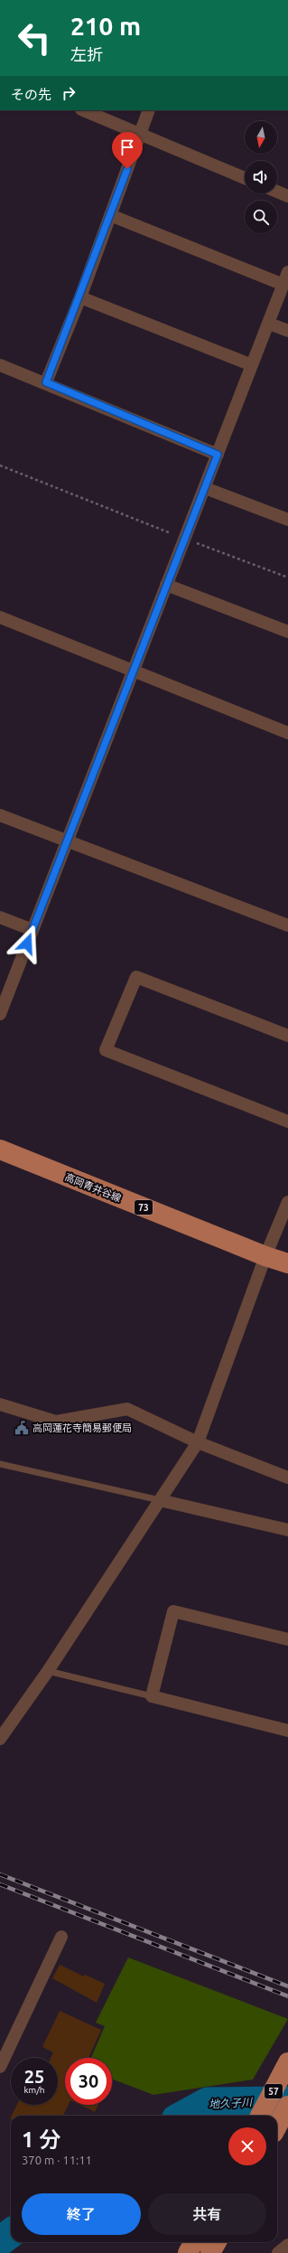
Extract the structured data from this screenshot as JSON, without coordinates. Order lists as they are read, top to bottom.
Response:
{
  "streets": {
    "main road": ["高岡青井谷線", "73", "57"]
  },
  "water": ["地久子川"],
  "places": {
    "public building": ["高岡蓮花寺簡易郵便局"]
  },
  "north": "bottom",
  "page": {
    "turn": ["210 m", "左折"],
    "then": "その先",
    "speed": "25 km/h",
    "limit": "30",
    "heading": ["1 分", "370 m · 11:11"],
    "buttons": ["終了", "共有"]
  }
}
